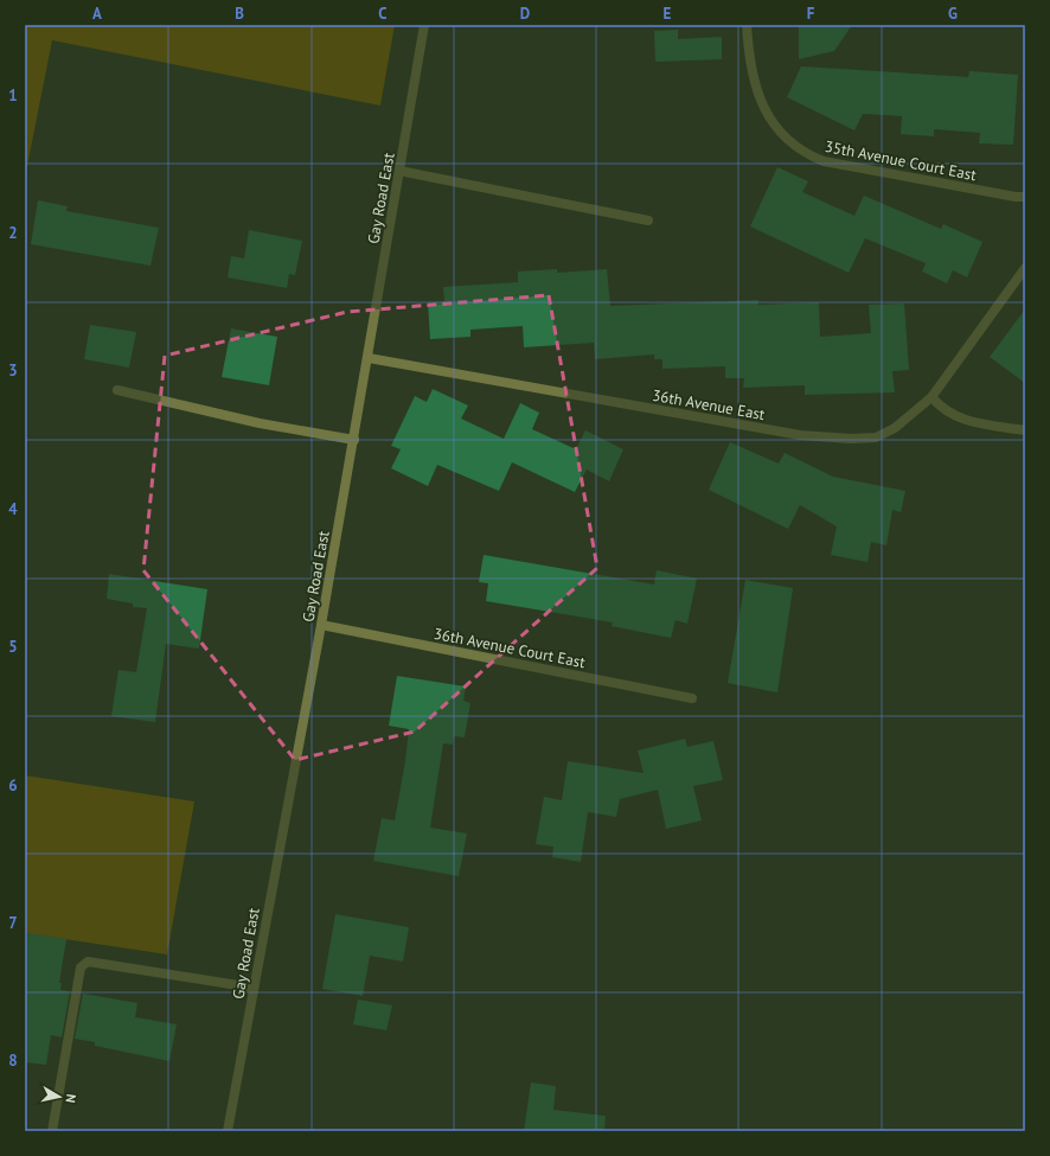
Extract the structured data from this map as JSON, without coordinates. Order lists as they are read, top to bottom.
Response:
{
  "streets": {
    "street": [
      "35th Avenue Court East",
      "Gay Road East",
      "36th Avenue East",
      "36th Avenue Court East"
    ]
  },
  "crossings": [
    ["Gay Road East", "36th Avenue East"],
    ["Gay Road East", "36th Avenue Court East"]
  ],
  "north": "right",
  "grid": {
    "columns": [
      "A",
      "B",
      "C",
      "D",
      "E",
      "F",
      "G"
    ],
    "rows": [
      "1",
      "2",
      "3",
      "4",
      "5",
      "6",
      "7",
      "8"
    ]
  }
}
